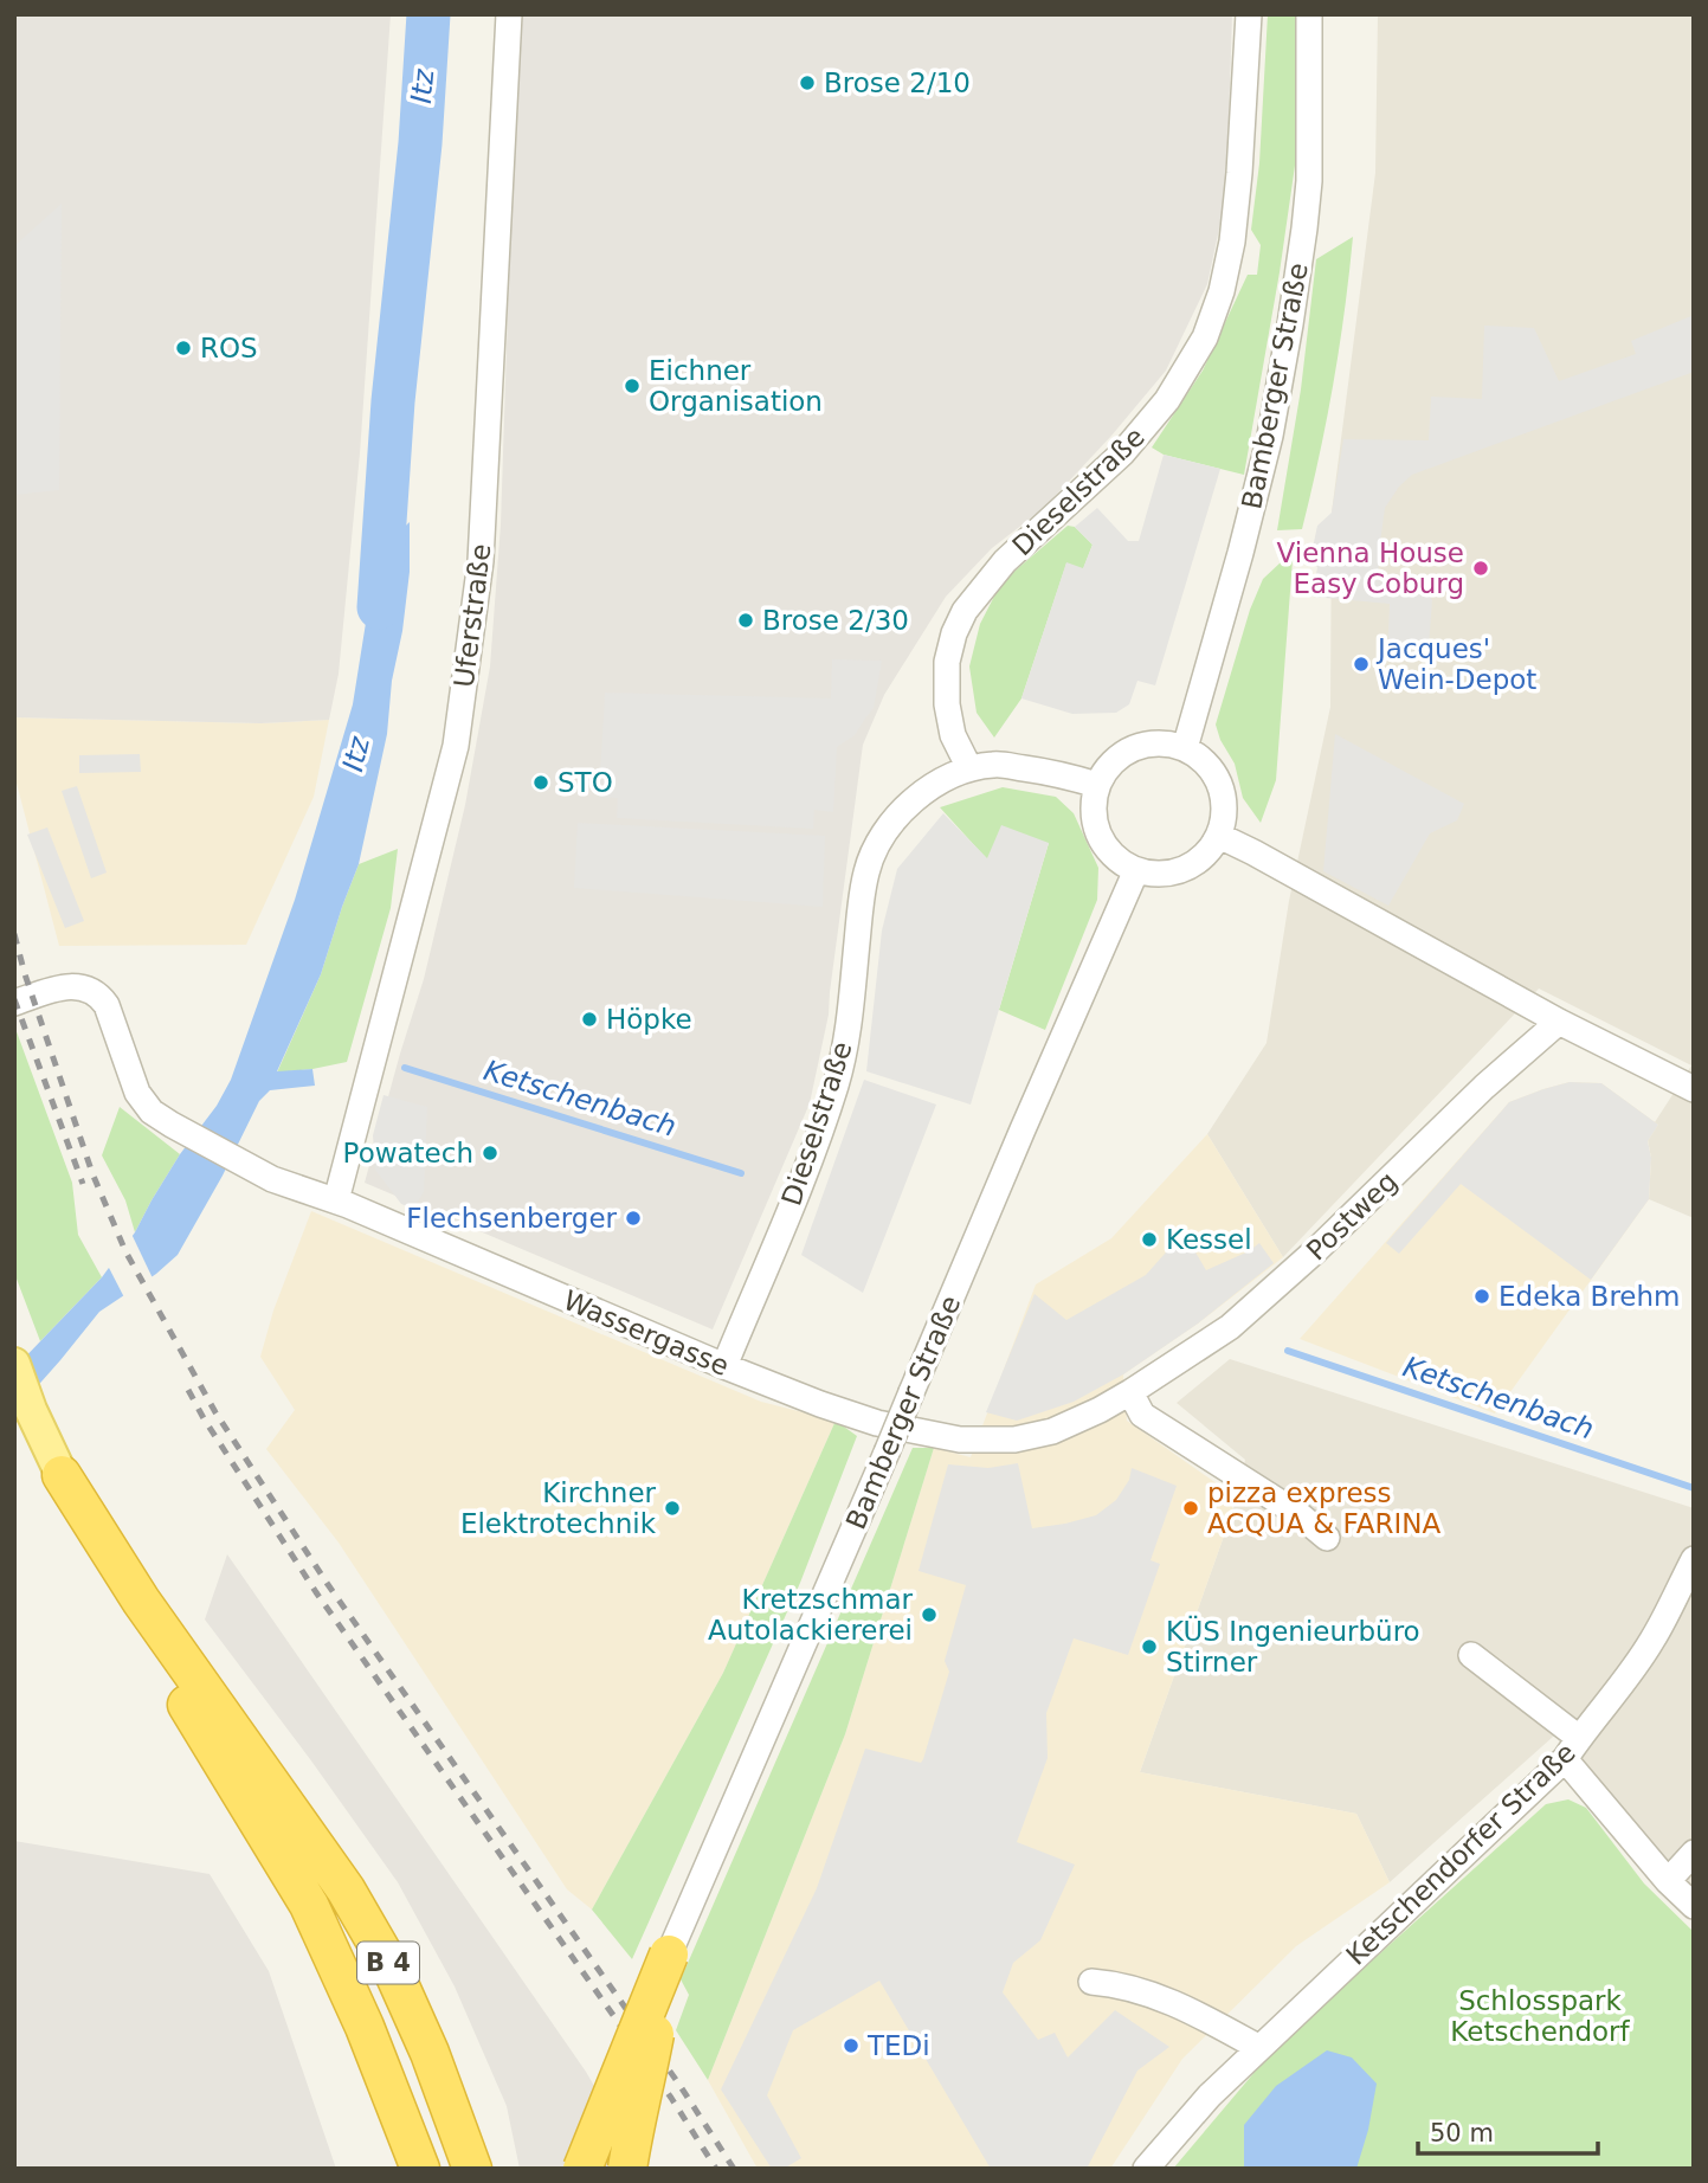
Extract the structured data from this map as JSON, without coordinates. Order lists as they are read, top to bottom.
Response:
{
  "streets": {
    "highway": ["B 4"],
    "street": [
      "Bamberger Straße",
      "Dieselstraße",
      "Uferstraße",
      "Postweg",
      "Wassergasse",
      "Ketschendorfer Straße"
    ]
  },
  "crossings": [
    ["Bamberger Straße", "Dieselstraße"],
    ["Dieselstraße", "Wassergasse"],
    ["Uferstraße", "Wassergasse"],
    ["Postweg", "Wassergasse"]
  ],
  "water": ["Itz", "Ketschenbach"],
  "parks": ["Schlosspark Ketschendorf"],
  "places": [
    "Brose 2/10",
    "ROS",
    "Eichner Organisation",
    "Vienna House Easy Coburg",
    "Brose 2/30",
    "Jacques' Wein-Depot",
    "STO",
    "Höpke",
    "Powatech",
    "Flechsenberger",
    "Kessel",
    "Edeka Brehm",
    "Kirchner Elektrotechnik",
    "pizza express ACQUA & FARINA",
    "Kretzschmar Autolackiererei",
    "KÜS Ingenieurbüro Stirner",
    "TEDi"
  ],
  "scale_bar": "50 m"
}
